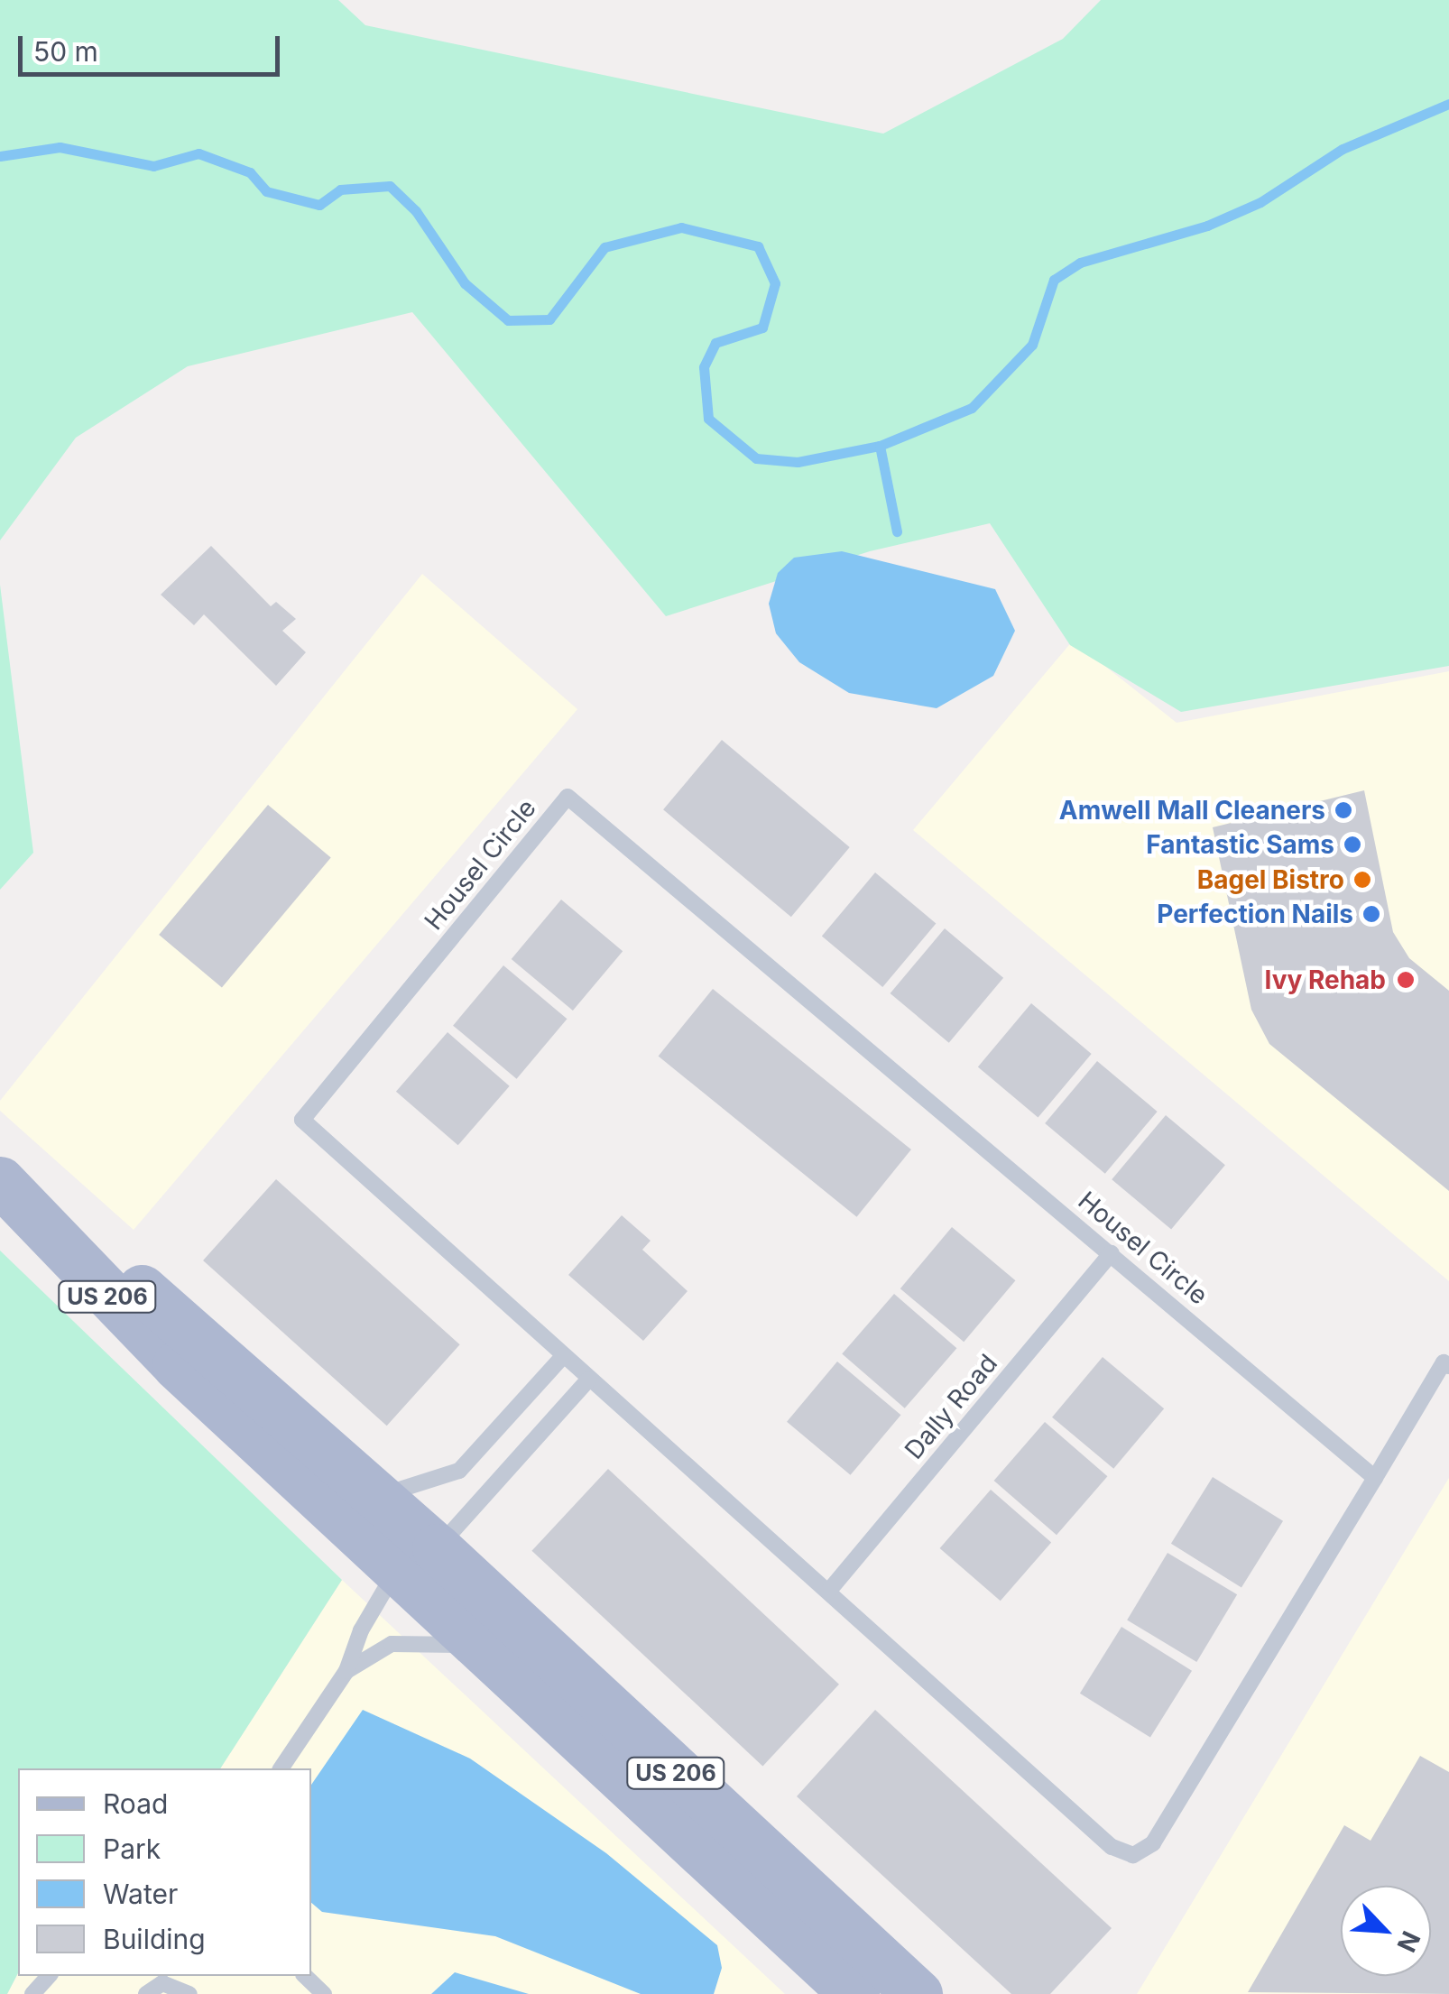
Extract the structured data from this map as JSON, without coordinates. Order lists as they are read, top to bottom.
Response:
{
  "streets": {
    "main road": ["US 206"],
    "lane": ["Housel Circle", "Dally Road"]
  },
  "crossings": [
    ["Housel Circle", "Dally Road"]
  ],
  "places": [
    "Amwell Mall Cleaners",
    "Fantastic Sams",
    "Bagel Bistro",
    "Perfection Nails",
    "Ivy Rehab"
  ],
  "legend": [
    "Road",
    "Park",
    "Water",
    "Building"
  ],
  "scale_bar": "50 m",
  "north": "bottom right"
}
